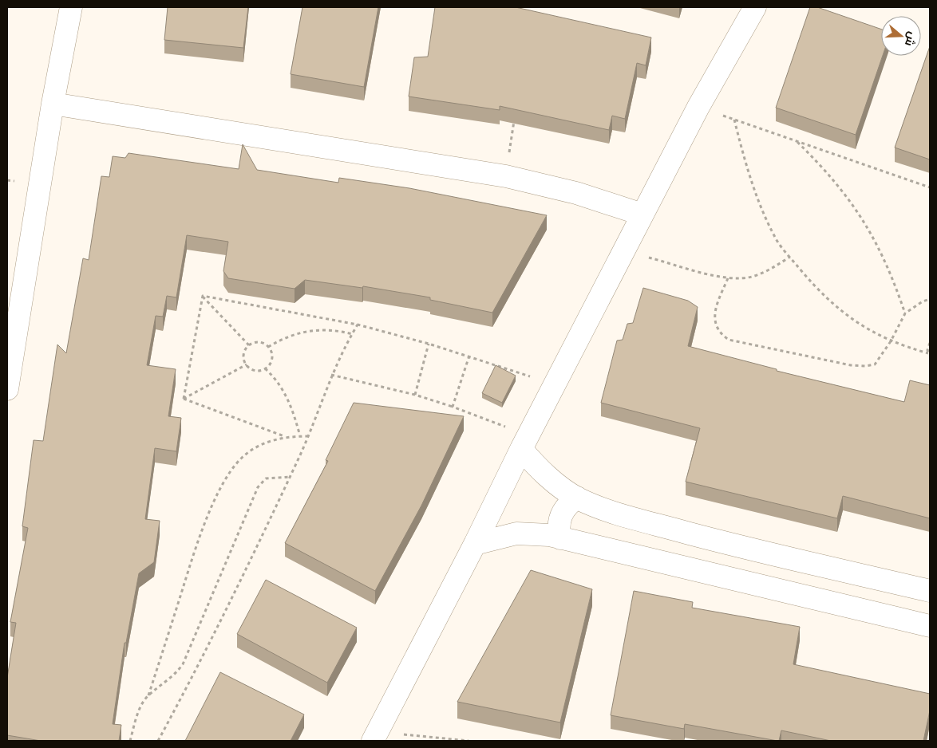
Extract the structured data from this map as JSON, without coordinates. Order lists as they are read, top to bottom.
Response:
{
  "north": "right"
}
